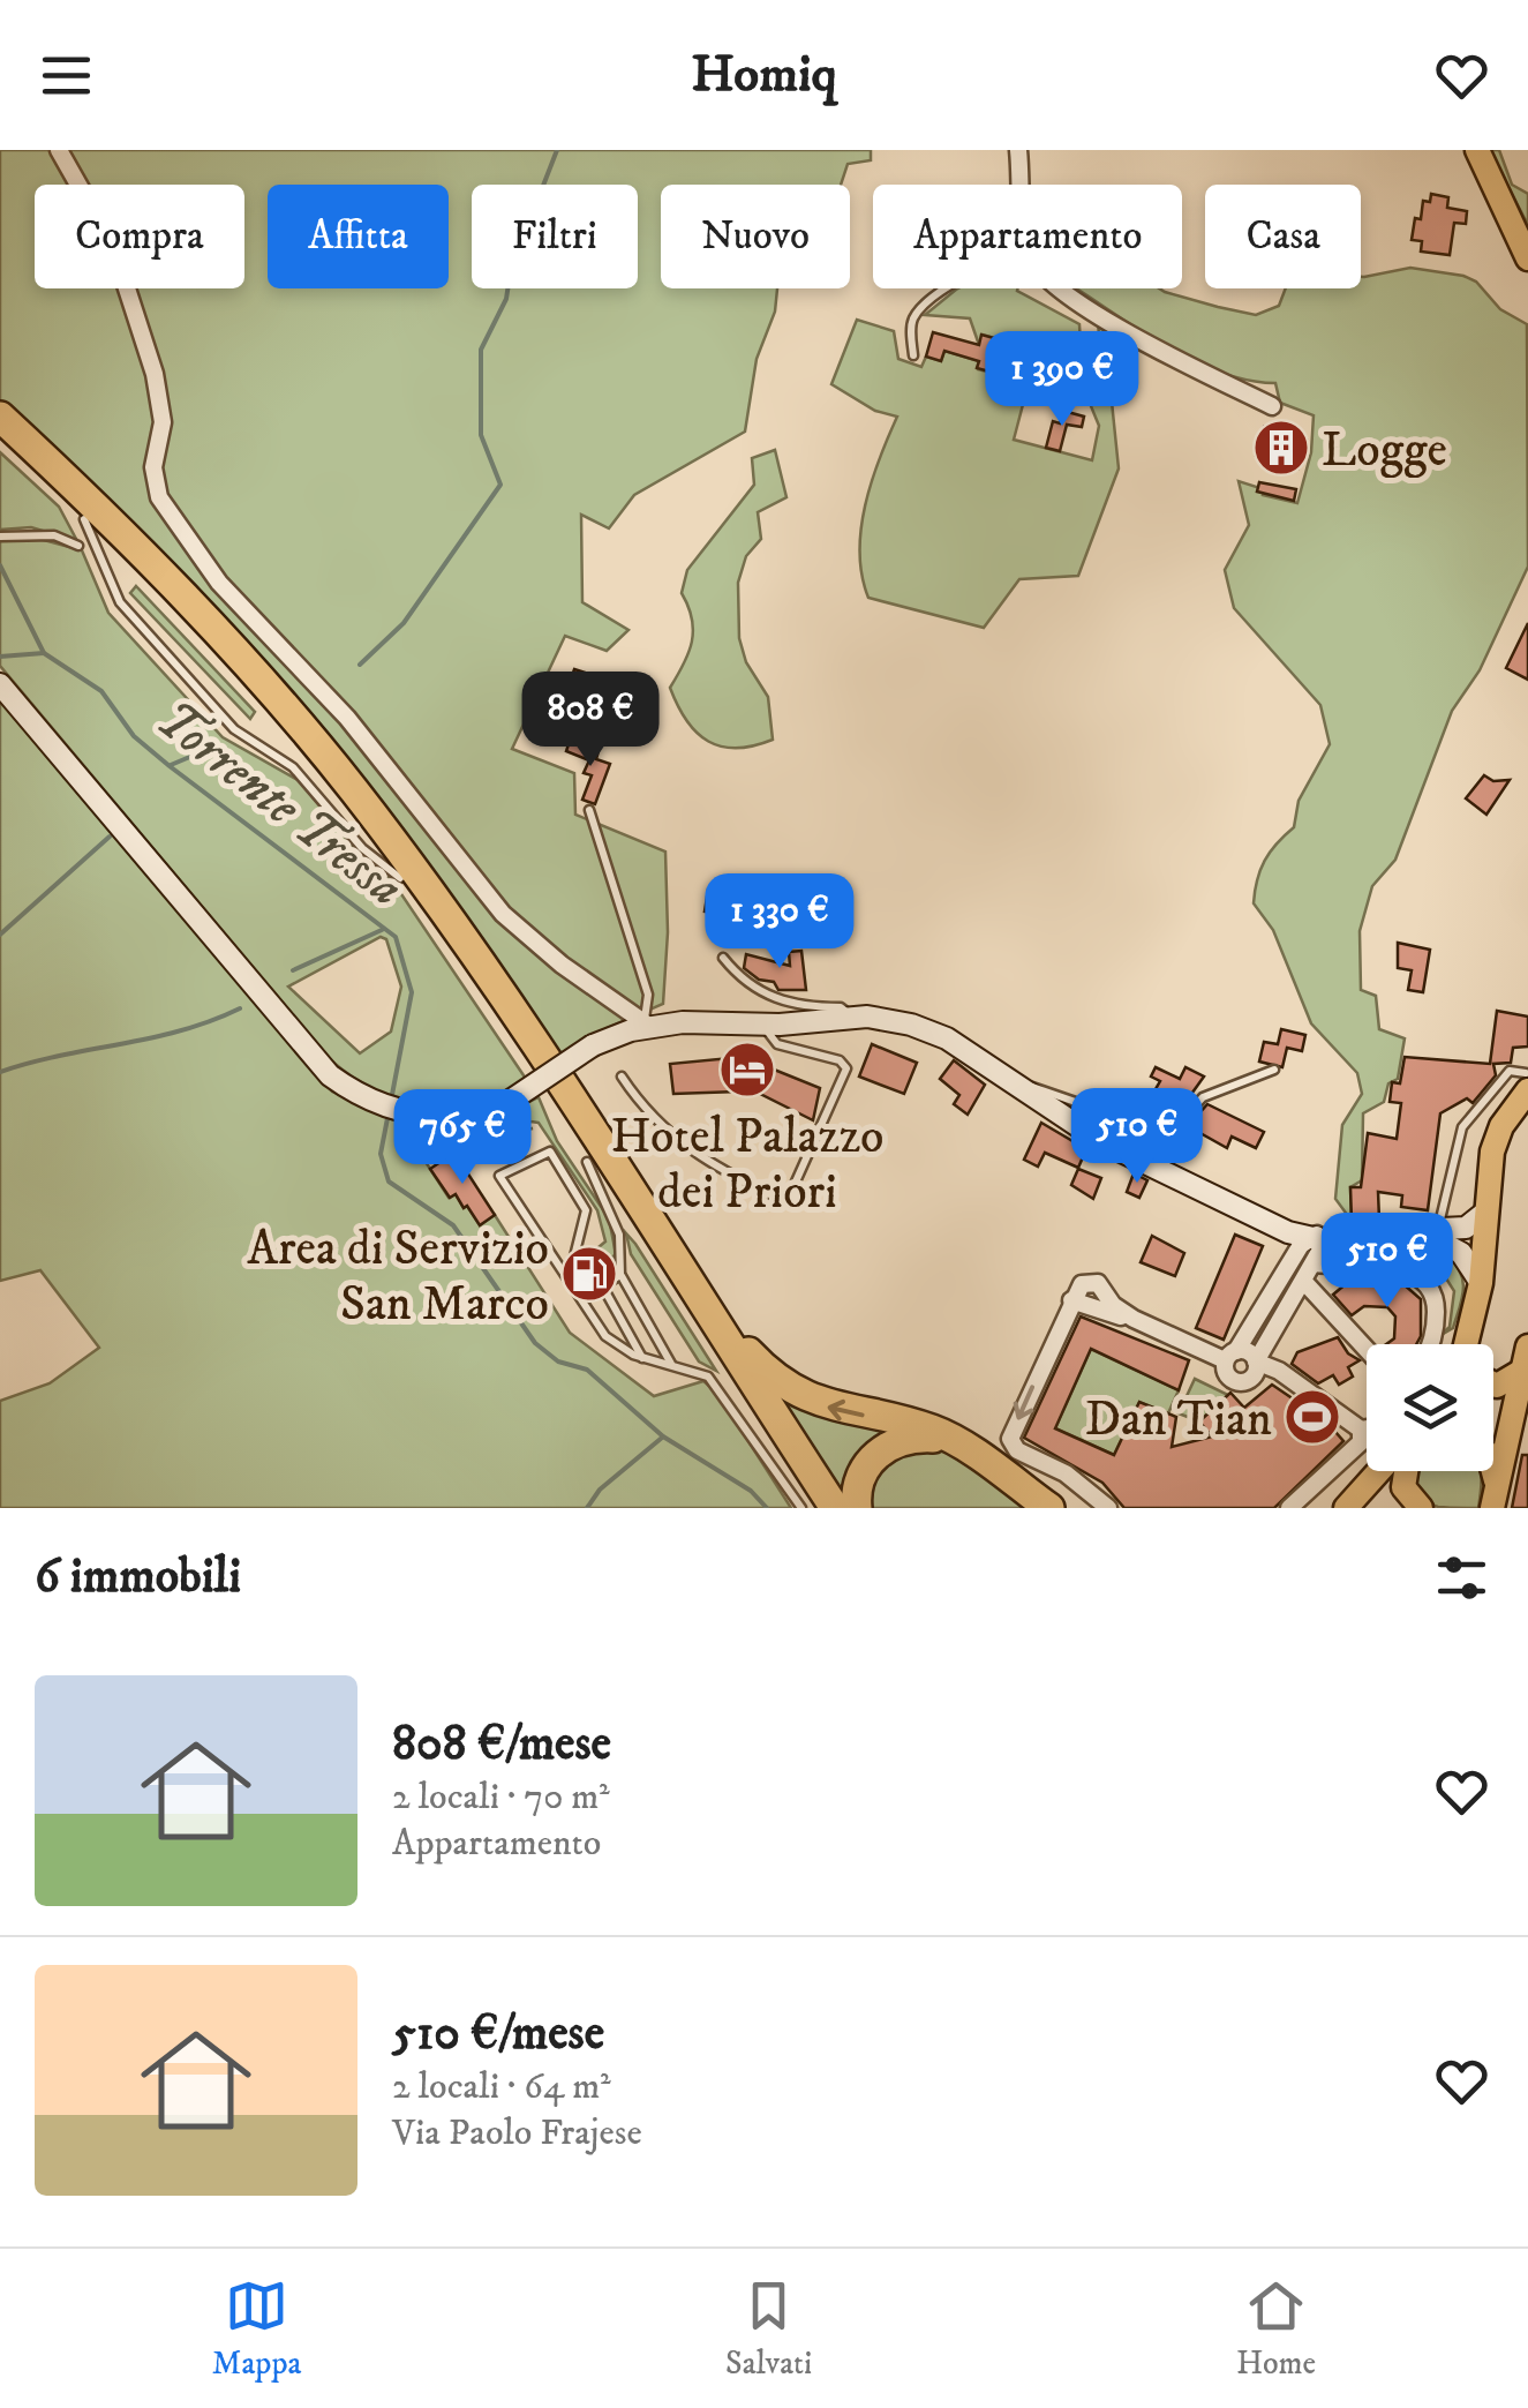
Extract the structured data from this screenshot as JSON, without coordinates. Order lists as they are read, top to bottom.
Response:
{
  "water": ["Torrente Tressa"],
  "places": {
    "building": ["Logge"],
    "hotel": ["Hotel Palazzo dei Priori"],
    "fuel station": ["Area di Servizio San Marco"],
    "sports": ["Dan Tian"]
  },
  "page": {
    "header": "Homiq",
    "chip": [
      "Compra",
      "Affitta",
      "Filtri",
      "Nuovo",
      "Appartamento",
      "Casa"
    ],
    "price": [
      "1 390 €",
      "808 €",
      "1 330 €",
      "510 €",
      "765 €",
      "510 €"
    ],
    "heading": "6 immobili",
    "list": [
      {
        "name": "808 €/mese",
        "note": "2 locali · 70 m² · Appartamento"
      },
      {
        "name": "510 €/mese",
        "note": "2 locali · 64 m² · Via Paolo Frajese"
      }
    ],
    "tabs": ["Mappa", "Salvati", "Home"]
  }
}
